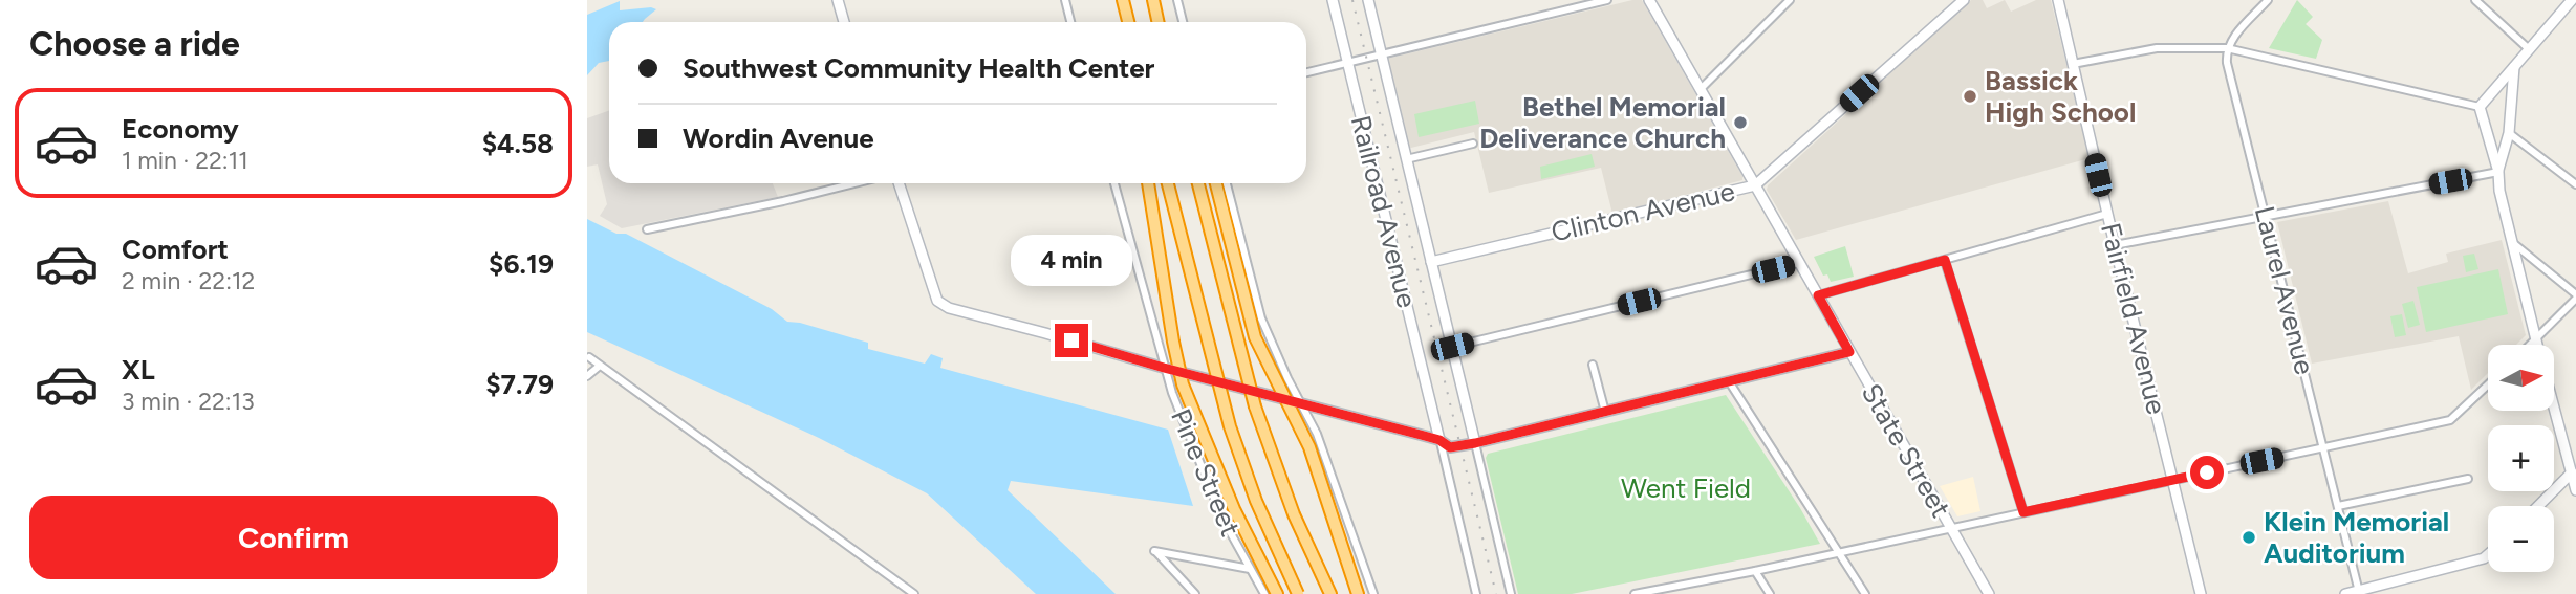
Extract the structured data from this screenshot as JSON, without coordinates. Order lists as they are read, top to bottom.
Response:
{
  "streets": {
    "street": [
      "Railroad Avenue",
      "Clinton Avenue",
      "Laurel Avenue",
      "Fairfield Avenue",
      "State Street",
      "Pine Street"
    ]
  },
  "crossings": [
    ["Railroad Avenue", "Clinton Avenue"],
    ["Clinton Avenue", "State Street"]
  ],
  "parks": ["Went Field"],
  "places": ["Bassick High School", "Bethel Memorial Deliverance Church", "Klein Memorial Auditorium"],
  "north": "right",
  "page": {
    "heading": "Choose a ride",
    "banner": ["Southwest Community Health Center", "Wordin Avenue"],
    "list": [
      {
        "name": "Economy",
        "note": "1 min · 22:11",
        "value": "$4.58"
      },
      {
        "name": "Comfort",
        "note": "2 min · 22:12",
        "value": "$6.19"
      },
      {
        "name": "XL",
        "note": "3 min · 22:13",
        "value": "$7.79"
      }
    ],
    "bubble": "4 min",
    "map_buttons": ["+", "−"],
    "buttons": "Confirm"
  }
}
